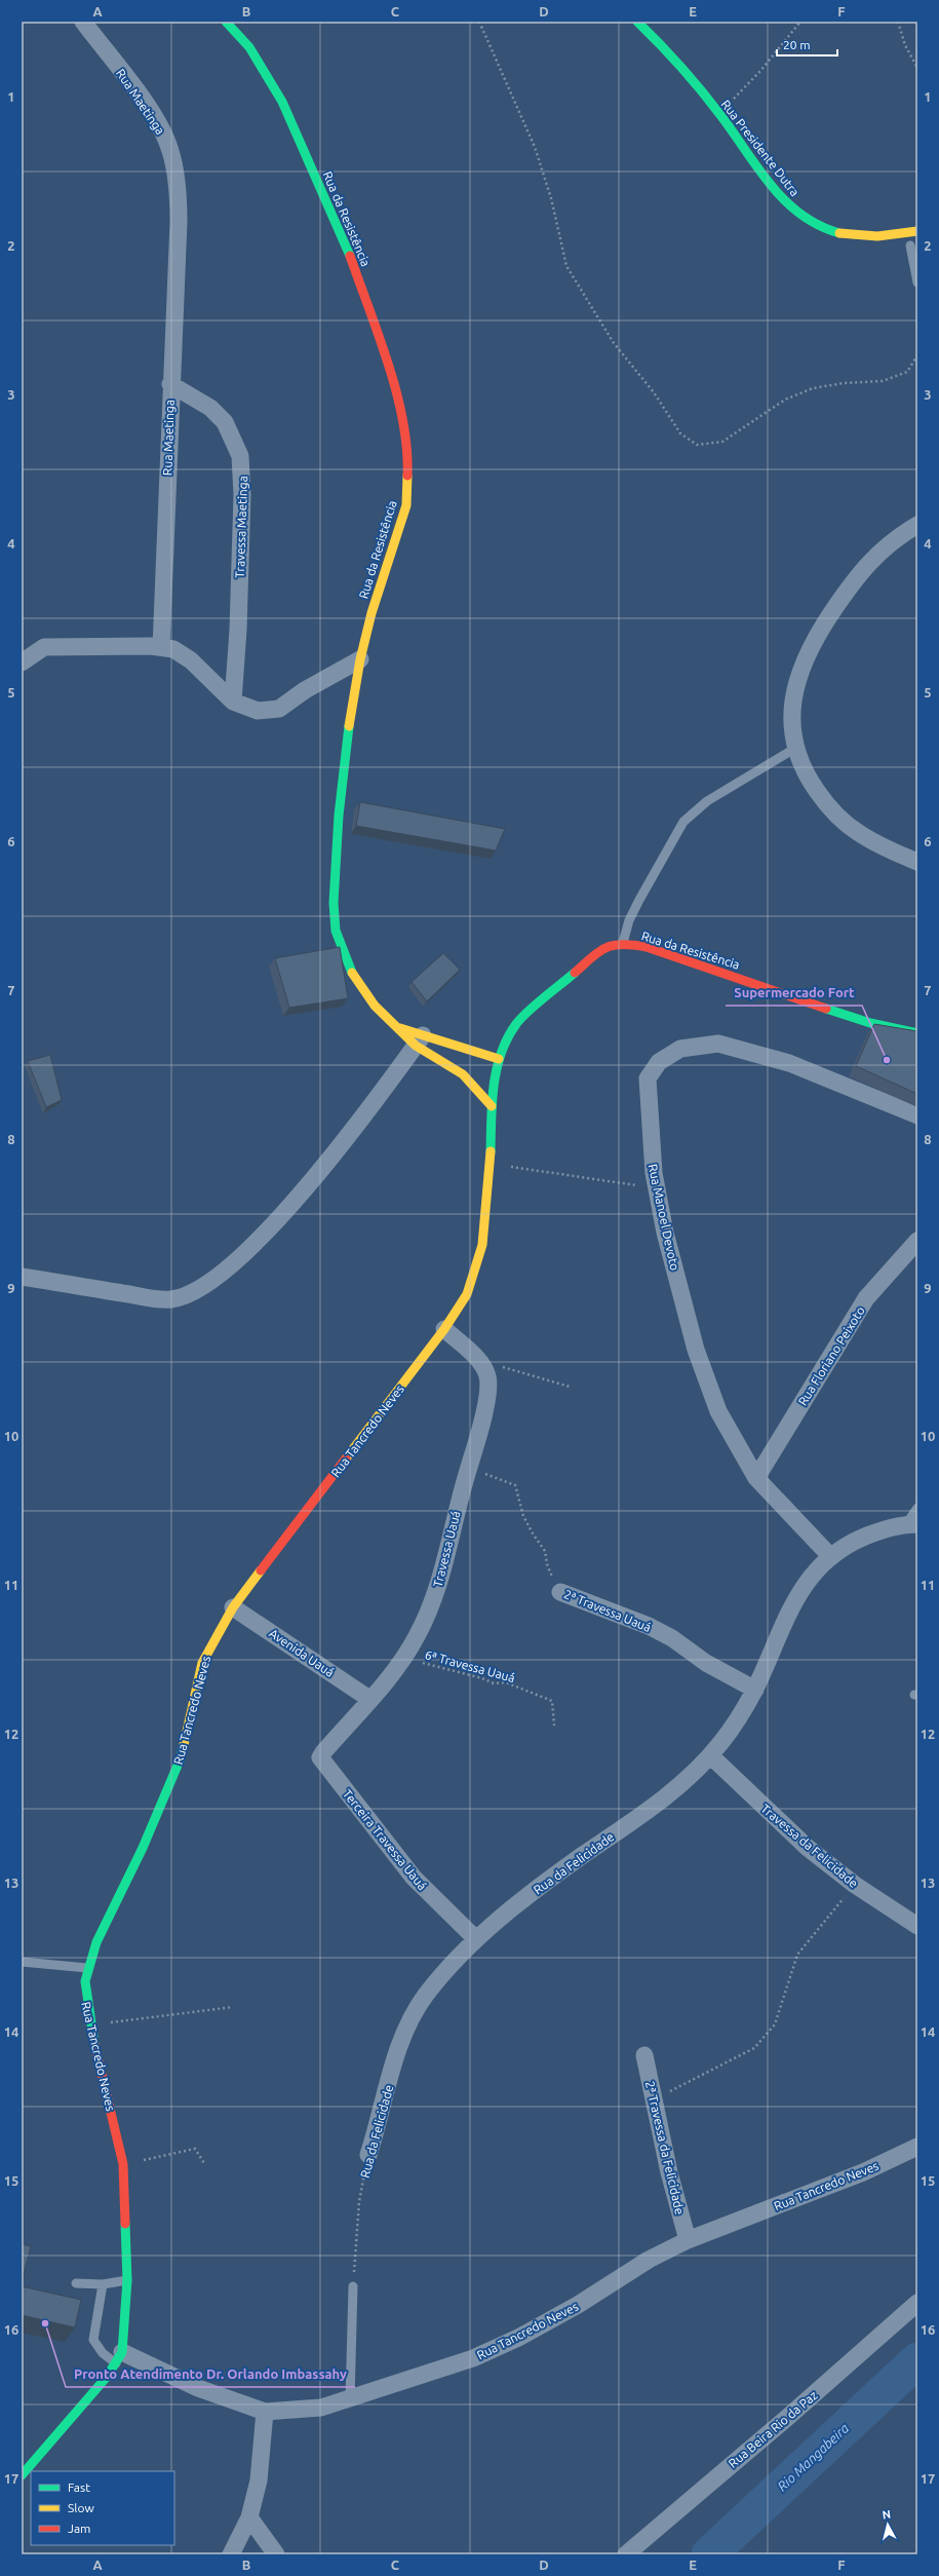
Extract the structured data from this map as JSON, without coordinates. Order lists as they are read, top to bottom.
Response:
{
  "streets": {
    "street": [
      "Rua Maetinga",
      "Rua Presidente Dutra",
      "Rua da Resistência",
      "Travessa Maetinga",
      "Rua Manoel Devoto",
      "Rua Floriano Peixoto",
      "Rua Tancredo Neves",
      "Travessa Uauá",
      "2ª Travessa Uauá",
      "Avenida Uauá",
      "Terceira Travessa Uauá",
      "Travessa da Felicidade",
      "Rua da Felicidade",
      "2ª Travessa da Felicidade",
      "Rua Beira Rio da Paz"
    ],
    "path": ["6ª Travessa Uauá"]
  },
  "crossings": [
    ["Rua Maetinga", "Travessa Maetinga"],
    ["Rua da Resistência", "Rua Tancredo Neves"],
    ["Rua Manoel Devoto", "Rua Floriano Peixoto"],
    ["Rua Manoel Devoto", "Rua da Felicidade"],
    ["Rua Tancredo Neves", "Travessa Uauá"],
    ["Rua Tancredo Neves", "Avenida Uauá"],
    ["Rua Tancredo Neves", "2ª Travessa da Felicidade"],
    ["Travessa Uauá", "2ª Travessa Uauá"],
    ["Travessa Uauá", "Avenida Uauá"],
    ["Travessa Uauá", "6ª Travessa Uauá"],
    ["Travessa Uauá", "Terceira Travessa Uauá"],
    ["2ª Travessa Uauá", "Rua da Felicidade"],
    ["Terceira Travessa Uauá", "Rua da Felicidade"],
    ["Travessa da Felicidade", "Rua da Felicidade"]
  ],
  "water": ["Rio Mangabeira"],
  "places": ["Supermercado Fort", "Pronto Atendimento Dr. Orlando Imbassahy"],
  "legend": ["Fast", "Slow", "Jam"],
  "scale_bar": "20 m",
  "north": "top",
  "grid": {
    "columns": [
      "A",
      "B",
      "C",
      "D",
      "E",
      "F"
    ],
    "rows": [
      "1",
      "2",
      "3",
      "4",
      "5",
      "6",
      "7",
      "8",
      "9",
      "10",
      "11",
      "12",
      "13",
      "14",
      "15",
      "16",
      "17"
    ]
  }
}
